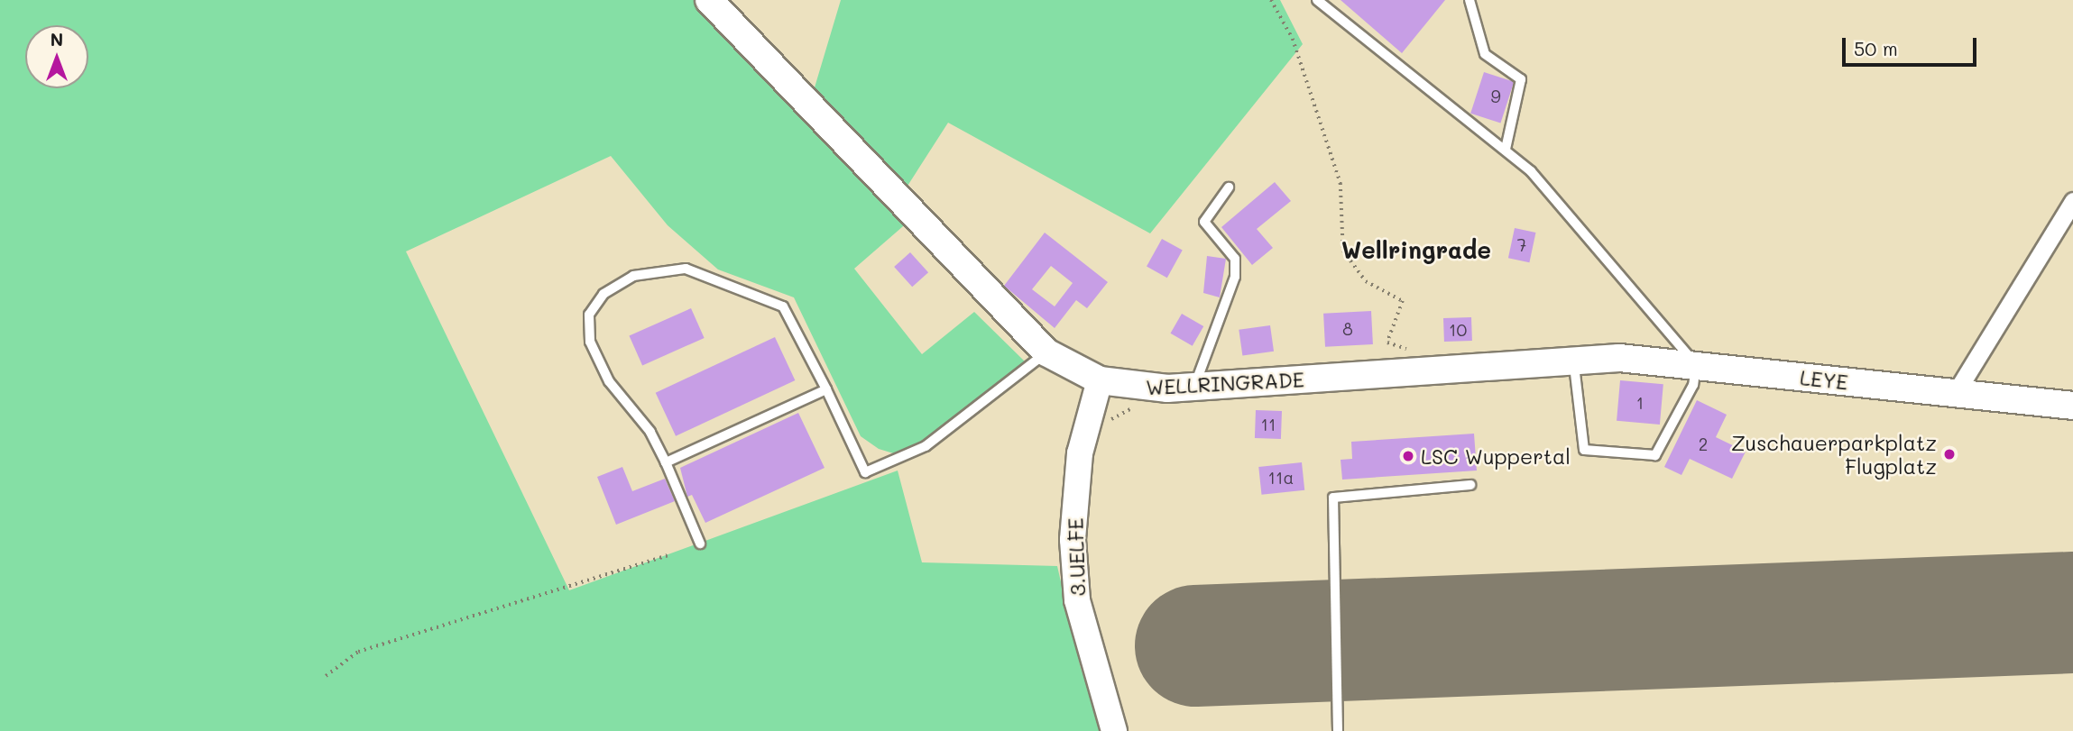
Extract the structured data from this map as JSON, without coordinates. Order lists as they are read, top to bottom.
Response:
{
  "streets": {
    "main road": ["LEYE", "WELLRINGRADE"],
    "street": ["3.UELFE"]
  },
  "crossings": [
    ["LEYE", "WELLRINGRADE"],
    ["WELLRINGRADE", "3.UELFE"]
  ],
  "districts": ["Wellringrade"],
  "places": ["Zuschauerparkplatz Flugplatz", "LSC Wuppertal"],
  "house_numbers": [
    "9",
    "7",
    "8",
    "10",
    "1",
    "11",
    "2",
    "11a"
  ],
  "scale_bar": "50 m",
  "north": "top"
}
